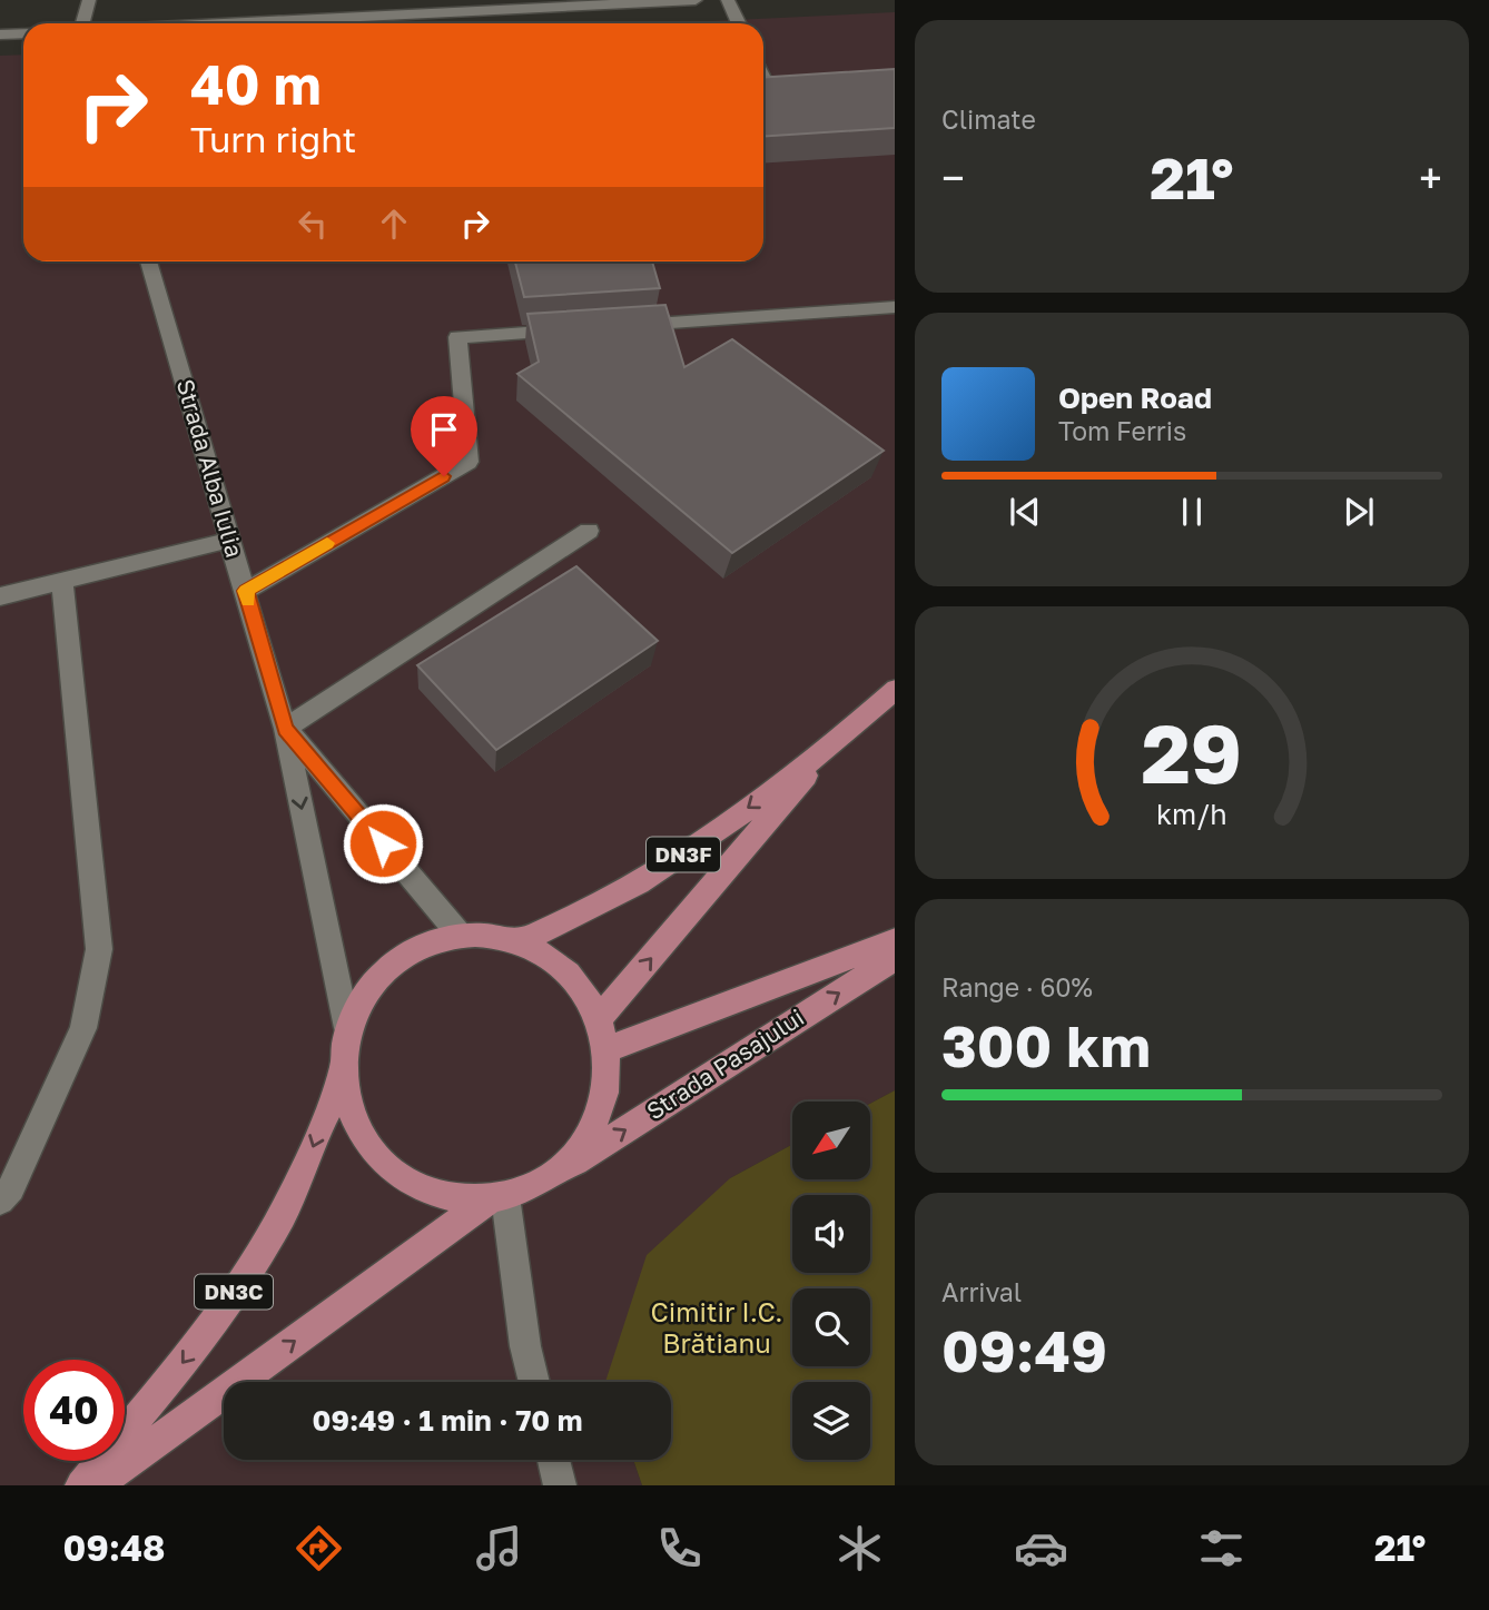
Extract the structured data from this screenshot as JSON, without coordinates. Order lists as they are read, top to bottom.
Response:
{
  "streets": {
    "main road": ["DN3F", "Strada Pasajului", "DN3C"],
    "street": ["Strada Alba Iulia"]
  },
  "crossings": [
    ["Strada Alba Iulia", "DN3F"],
    ["Strada Alba Iulia", "Strada Pasajului"],
    ["Strada Alba Iulia", "DN3C"],
    ["DN3F", "Strada Pasajului"],
    ["DN3F", "DN3C"],
    ["Strada Pasajului", "DN3C"]
  ],
  "parks": ["Cimitir I.C. Brătianu"],
  "north": "bottom left",
  "page": {
    "tile": [
      "Climate",
      ["Range · 60%", "300 km"],
      ["Arrival", "09:49"]
    ],
    "turn": ["40 m", "Turn right"],
    "heat": ["−", "21°", "+"],
    "song": ["Open Road", "Tom Ferris"],
    "limit": "40",
    "trip": "09:49 · 1 min · 70 m",
    "tabs": ["09:48", "21°"],
    "gauge": ["29", "km/h"]
  }
}
